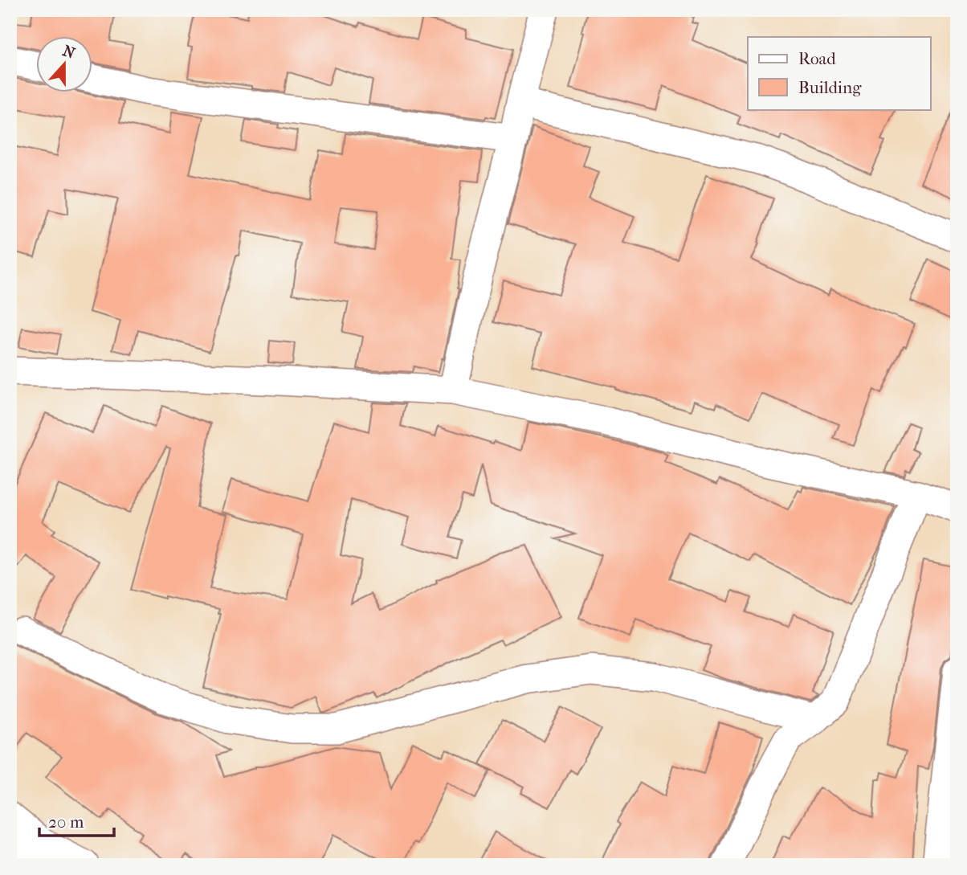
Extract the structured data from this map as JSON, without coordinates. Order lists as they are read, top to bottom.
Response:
{
  "legend": ["Road", "Building"],
  "scale_bar": "20 m",
  "north": "top"
}
